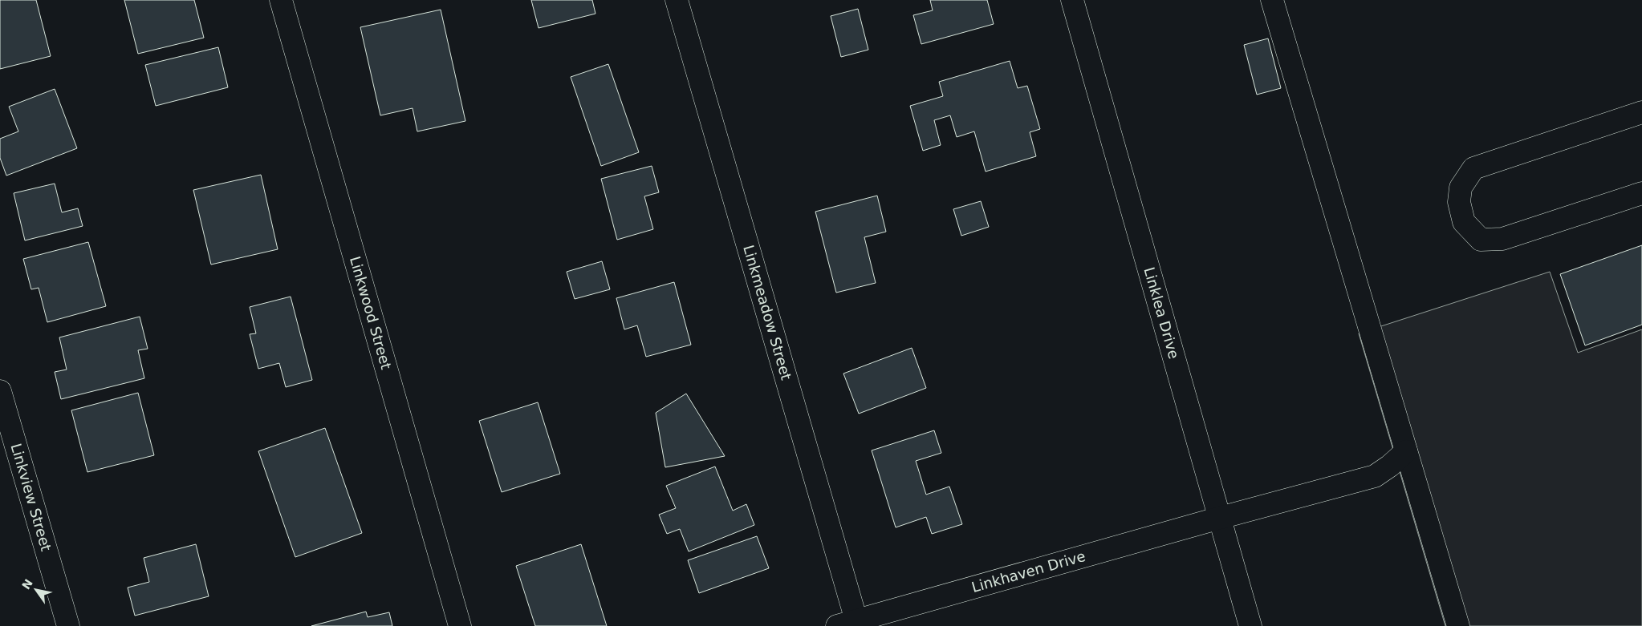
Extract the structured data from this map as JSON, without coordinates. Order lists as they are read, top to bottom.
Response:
{
  "streets": {
    "street": [
      "Linkwood Street",
      "Linkmeadow Street",
      "Linklea Drive",
      "Linkview Street",
      "Linkhaven Drive"
    ]
  },
  "crossings": [
    ["Linkmeadow Street", "Linkhaven Drive"],
    ["Linklea Drive", "Linkhaven Drive"]
  ],
  "north": "top left"
}
